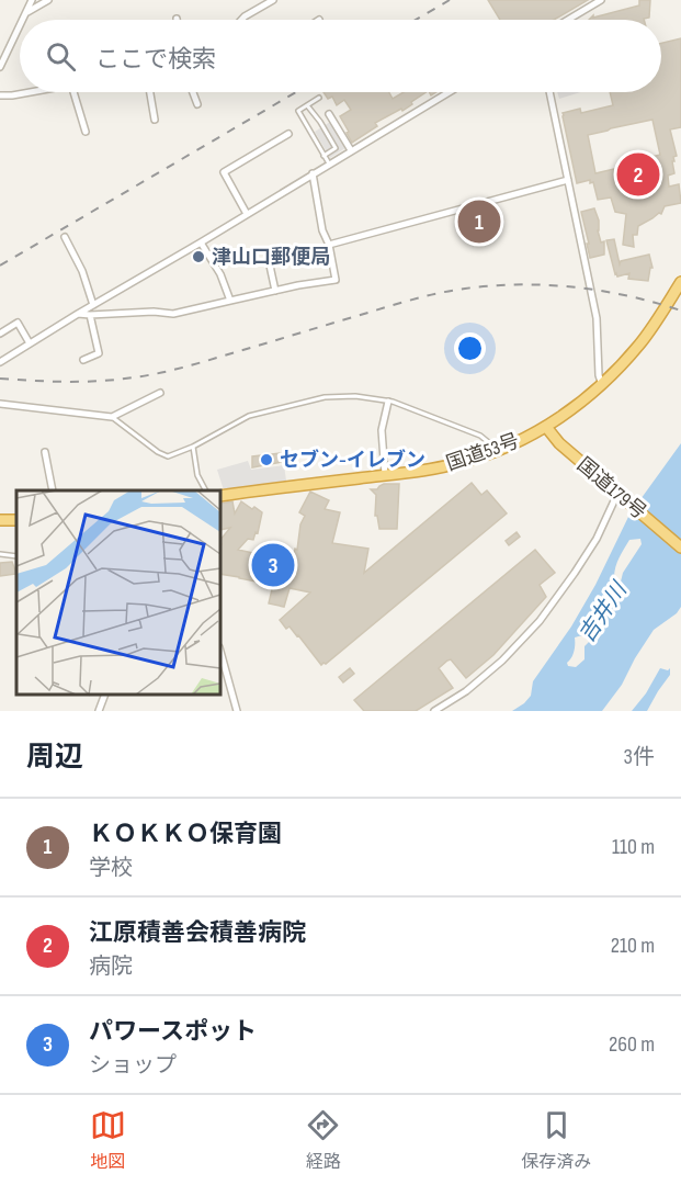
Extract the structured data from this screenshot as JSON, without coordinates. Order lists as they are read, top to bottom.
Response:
{
  "streets": {
    "highway": ["国道53号", "国道179号"]
  },
  "crossings": [
    ["国道53号", "国道179号"]
  ],
  "water": ["吉井川"],
  "places": ["津山口郵便局", "セブン-イレブン"],
  "page": {
    "search": "ここで検索",
    "pins": ["2", "1", "3"],
    "heading": ["周辺", "3件"],
    "list": [
      {
        "mark": "1",
        "name": "ＫＯＫＫＯ保育園",
        "note": "学校",
        "value": "110 m"
      },
      {
        "mark": "2",
        "name": "江原積善会積善病院",
        "note": "病院",
        "value": "210 m"
      },
      {
        "mark": "3",
        "name": "パワースポット",
        "note": "ショップ",
        "value": "260 m"
      }
    ],
    "nav": ["地図", "経路", "保存済み"]
  }
}
